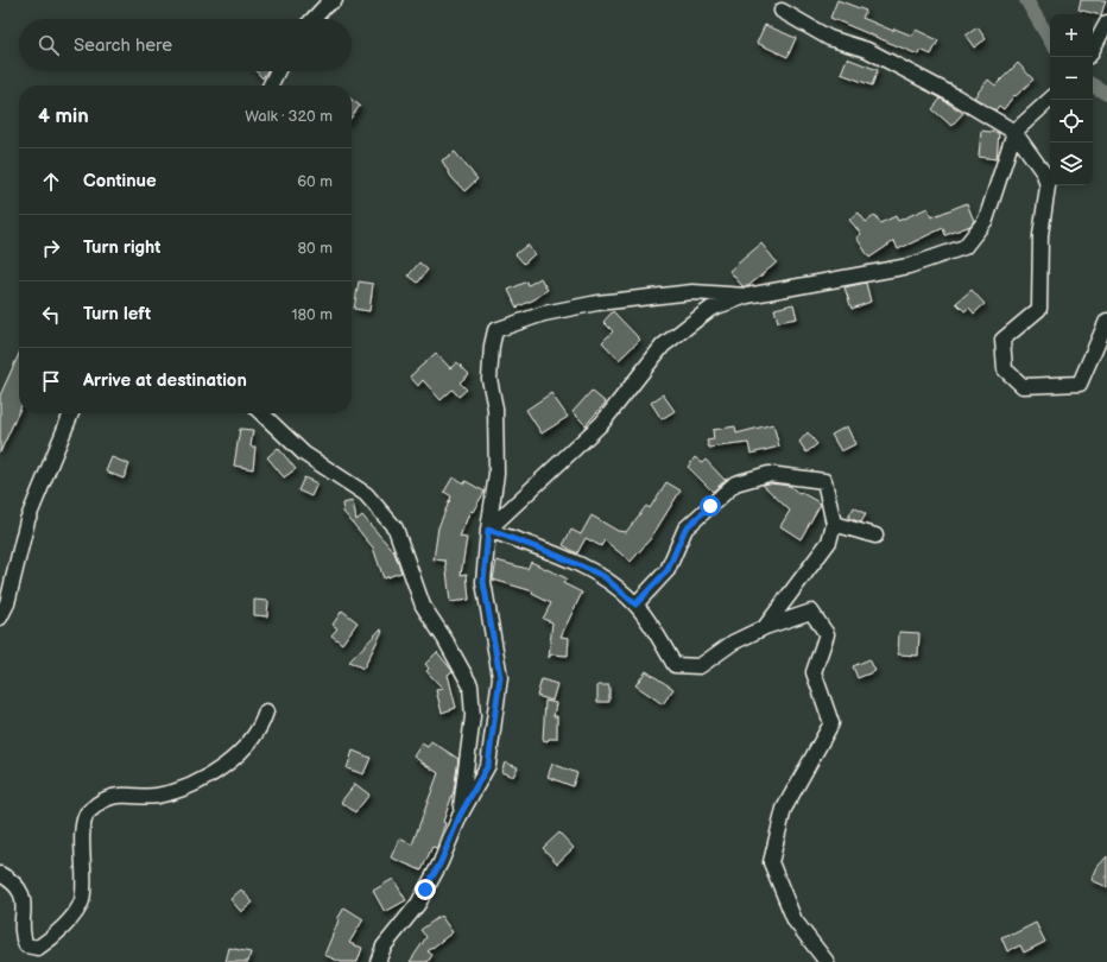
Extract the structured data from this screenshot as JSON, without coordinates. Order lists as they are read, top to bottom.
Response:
{
  "page": {
    "map_buttons": ["+", "−"],
    "search": "Search here",
    "heading": ["4 min", "Walk · 320 m"],
    "list": [
      ["Continue", "60 m"],
      ["Turn right", "80 m"],
      ["Turn left", "180 m"],
      "Arrive at destination"
    ]
  }
}
